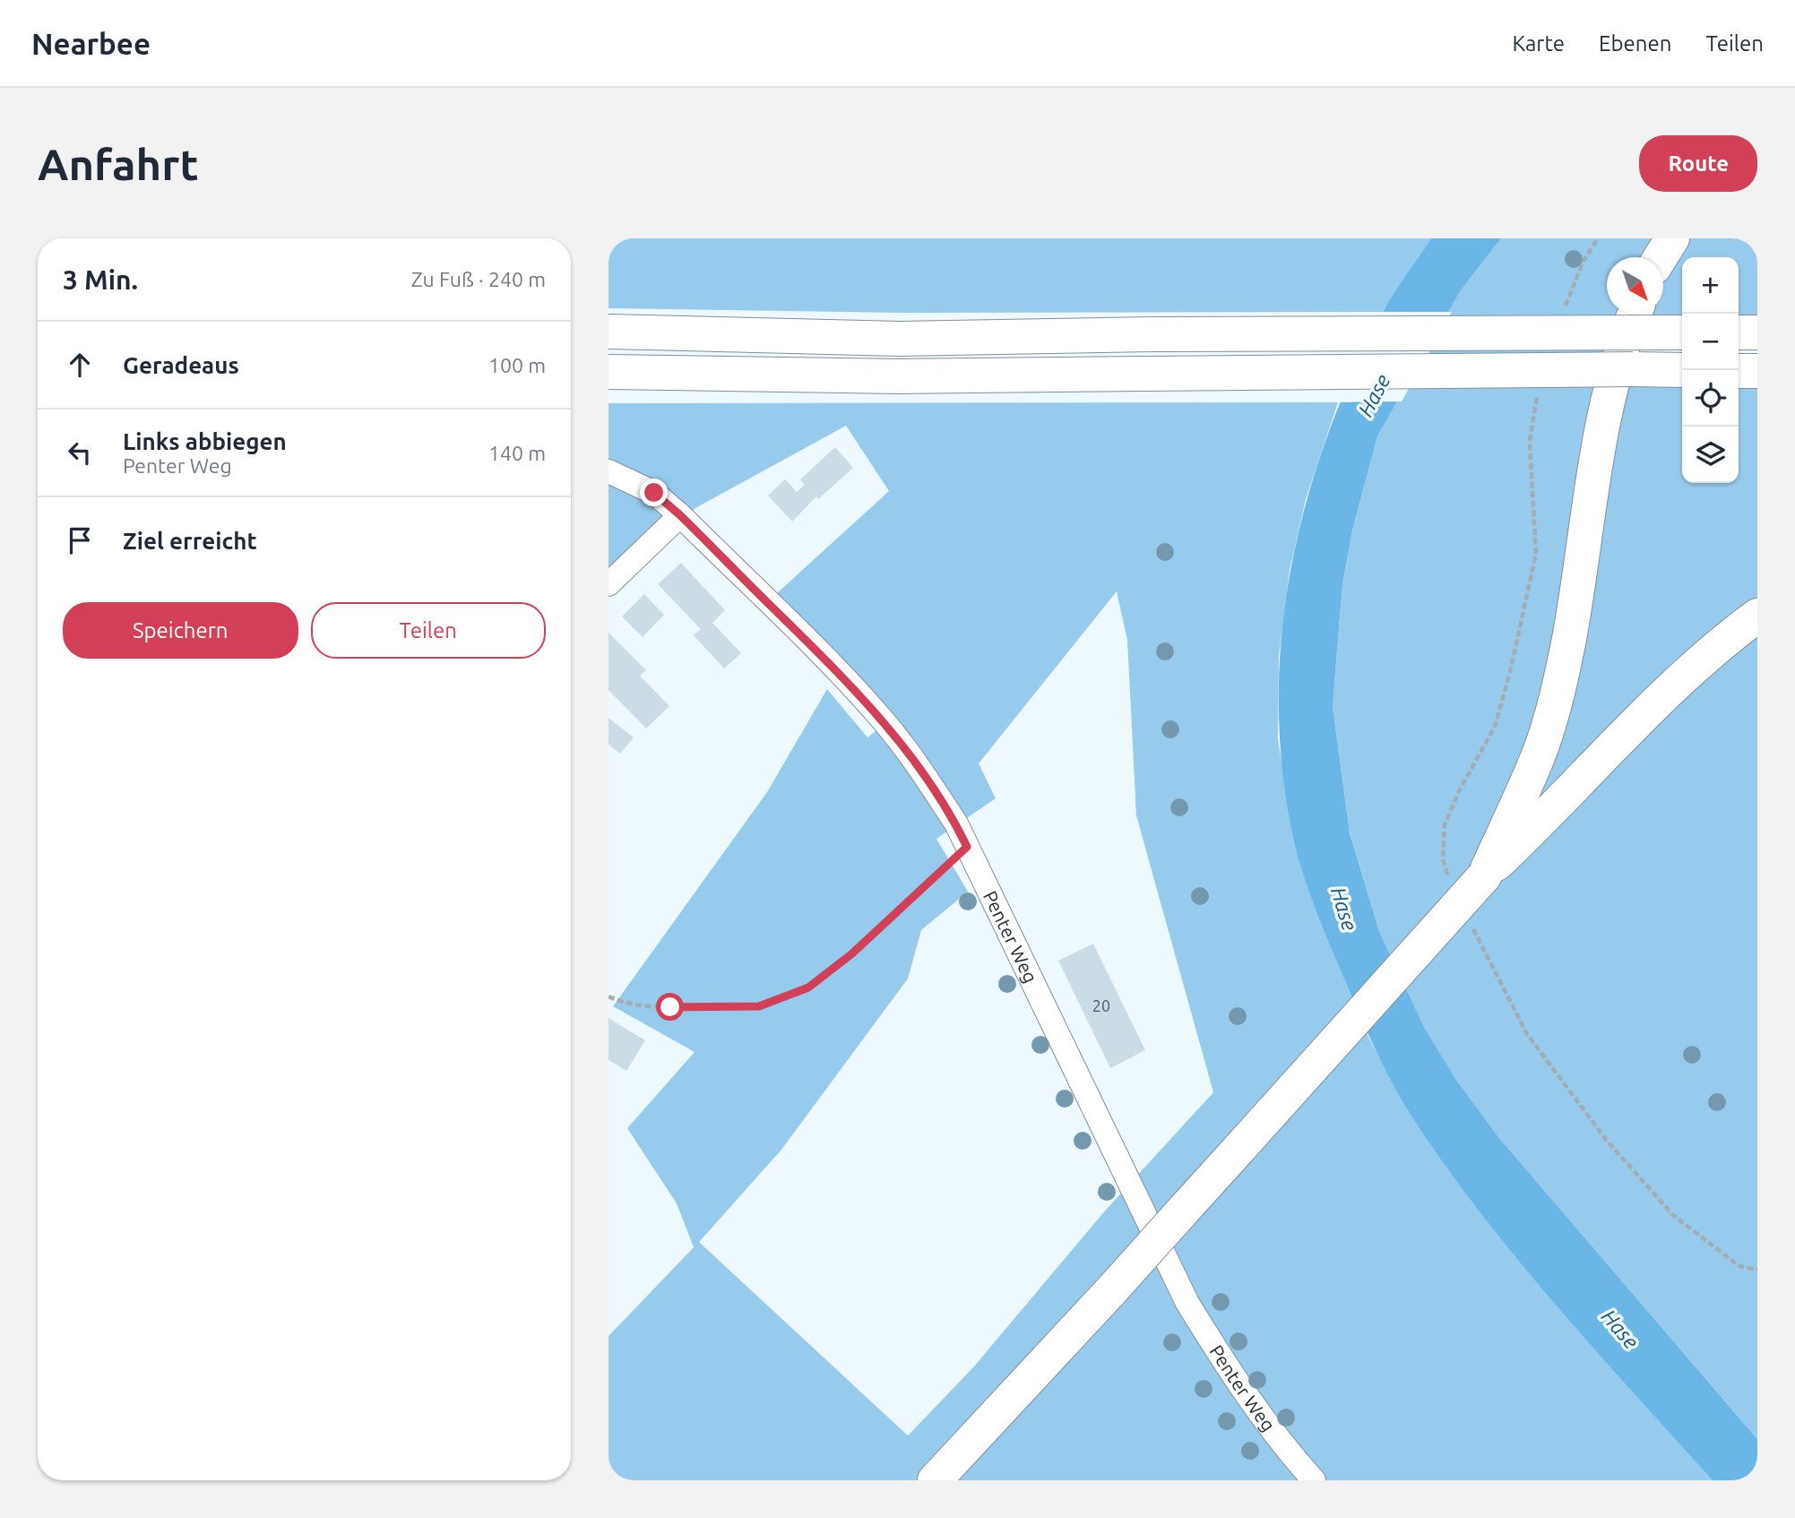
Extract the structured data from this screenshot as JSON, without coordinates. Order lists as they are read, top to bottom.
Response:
{
  "streets": {
    "street": ["Penter Weg"]
  },
  "water": ["Hase"],
  "house_numbers": ["20"],
  "north": "bottom right",
  "page": {
    "header": "Nearbee",
    "nav": ["Karte", "Ebenen", "Teilen"],
    "buttons": [
      "Route",
      ["Speichern", "Teilen"]
    ],
    "title": "Anfahrt",
    "heading": ["3 Min.", "Zu Fuß · 240 m"],
    "map_buttons": ["+", "−"],
    "list": [
      ["Geradeaus", "100 m"],
      ["Links abbiegen", "Penter Weg", "140 m"],
      "Ziel erreicht"
    ]
  }
}
